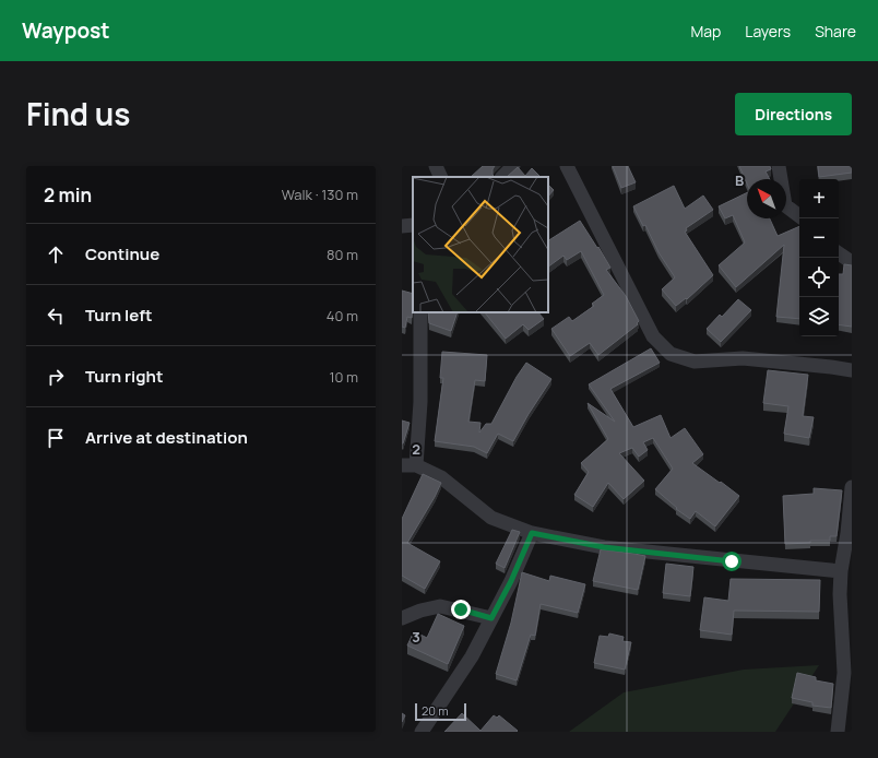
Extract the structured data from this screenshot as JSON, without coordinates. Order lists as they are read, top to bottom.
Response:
{
  "scale_bar": "20 m",
  "north": "top left",
  "page": {
    "header": "Waypost",
    "nav": ["Map", "Layers", "Share"],
    "title": "Find us",
    "buttons": "Directions",
    "heading": ["2 min", "Walk · 130 m"],
    "map_buttons": ["+", "−"],
    "list": [
      ["Continue", "80 m"],
      ["Turn left", "40 m"],
      ["Turn right", "10 m"],
      "Arrive at destination"
    ],
    "scale": "20 m"
  },
  "grid": {
    "columns": ["B"],
    "rows": ["2", "3"]
  }
}
